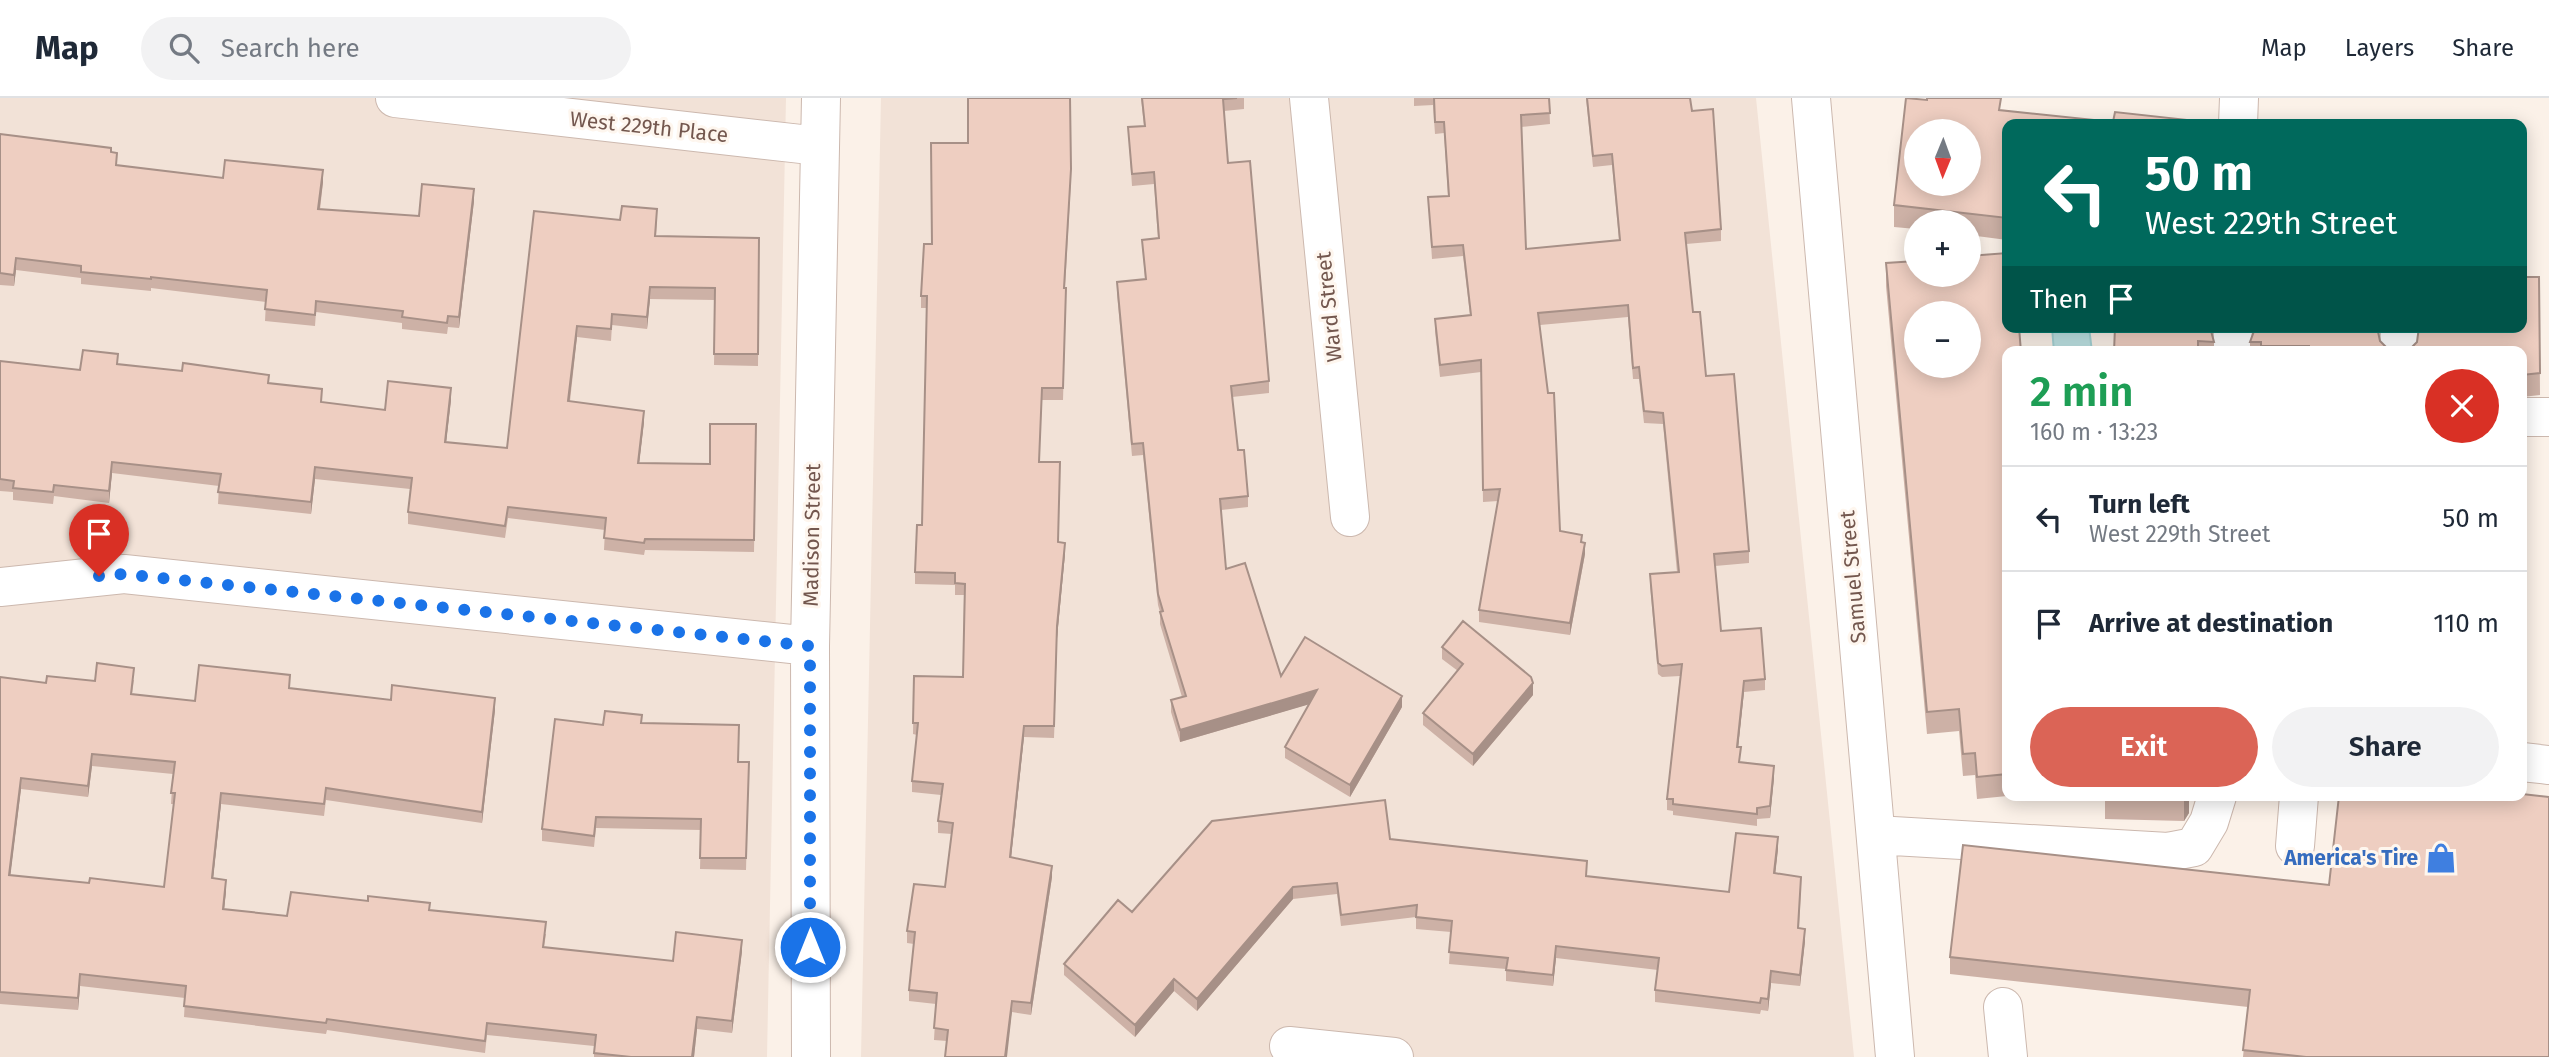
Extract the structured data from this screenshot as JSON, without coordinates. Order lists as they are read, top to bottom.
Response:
{
  "streets": {
    "street": [
      "West 229th Place",
      "Ward Street",
      "Madison Street",
      "Samuel Street"
    ]
  },
  "crossings": [
    ["West 229th Place", "Madison Street"]
  ],
  "places": {
    "shop": ["America's Tire"]
  },
  "north": "bottom",
  "page": {
    "header": "Map",
    "search": "Search here",
    "nav": ["Map", "Layers", "Share"],
    "map_buttons": ["+", "−"],
    "turn": ["50 m", "West 229th Street"],
    "then": "Then",
    "heading": ["2 min", "160 m · 13:23"],
    "list": [
      {
        "name": "Turn left",
        "note": "West 229th Street",
        "value": "50 m"
      },
      {
        "name": "Arrive at destination",
        "value": "110 m"
      }
    ],
    "buttons": ["Exit", "Share"]
  }
}
